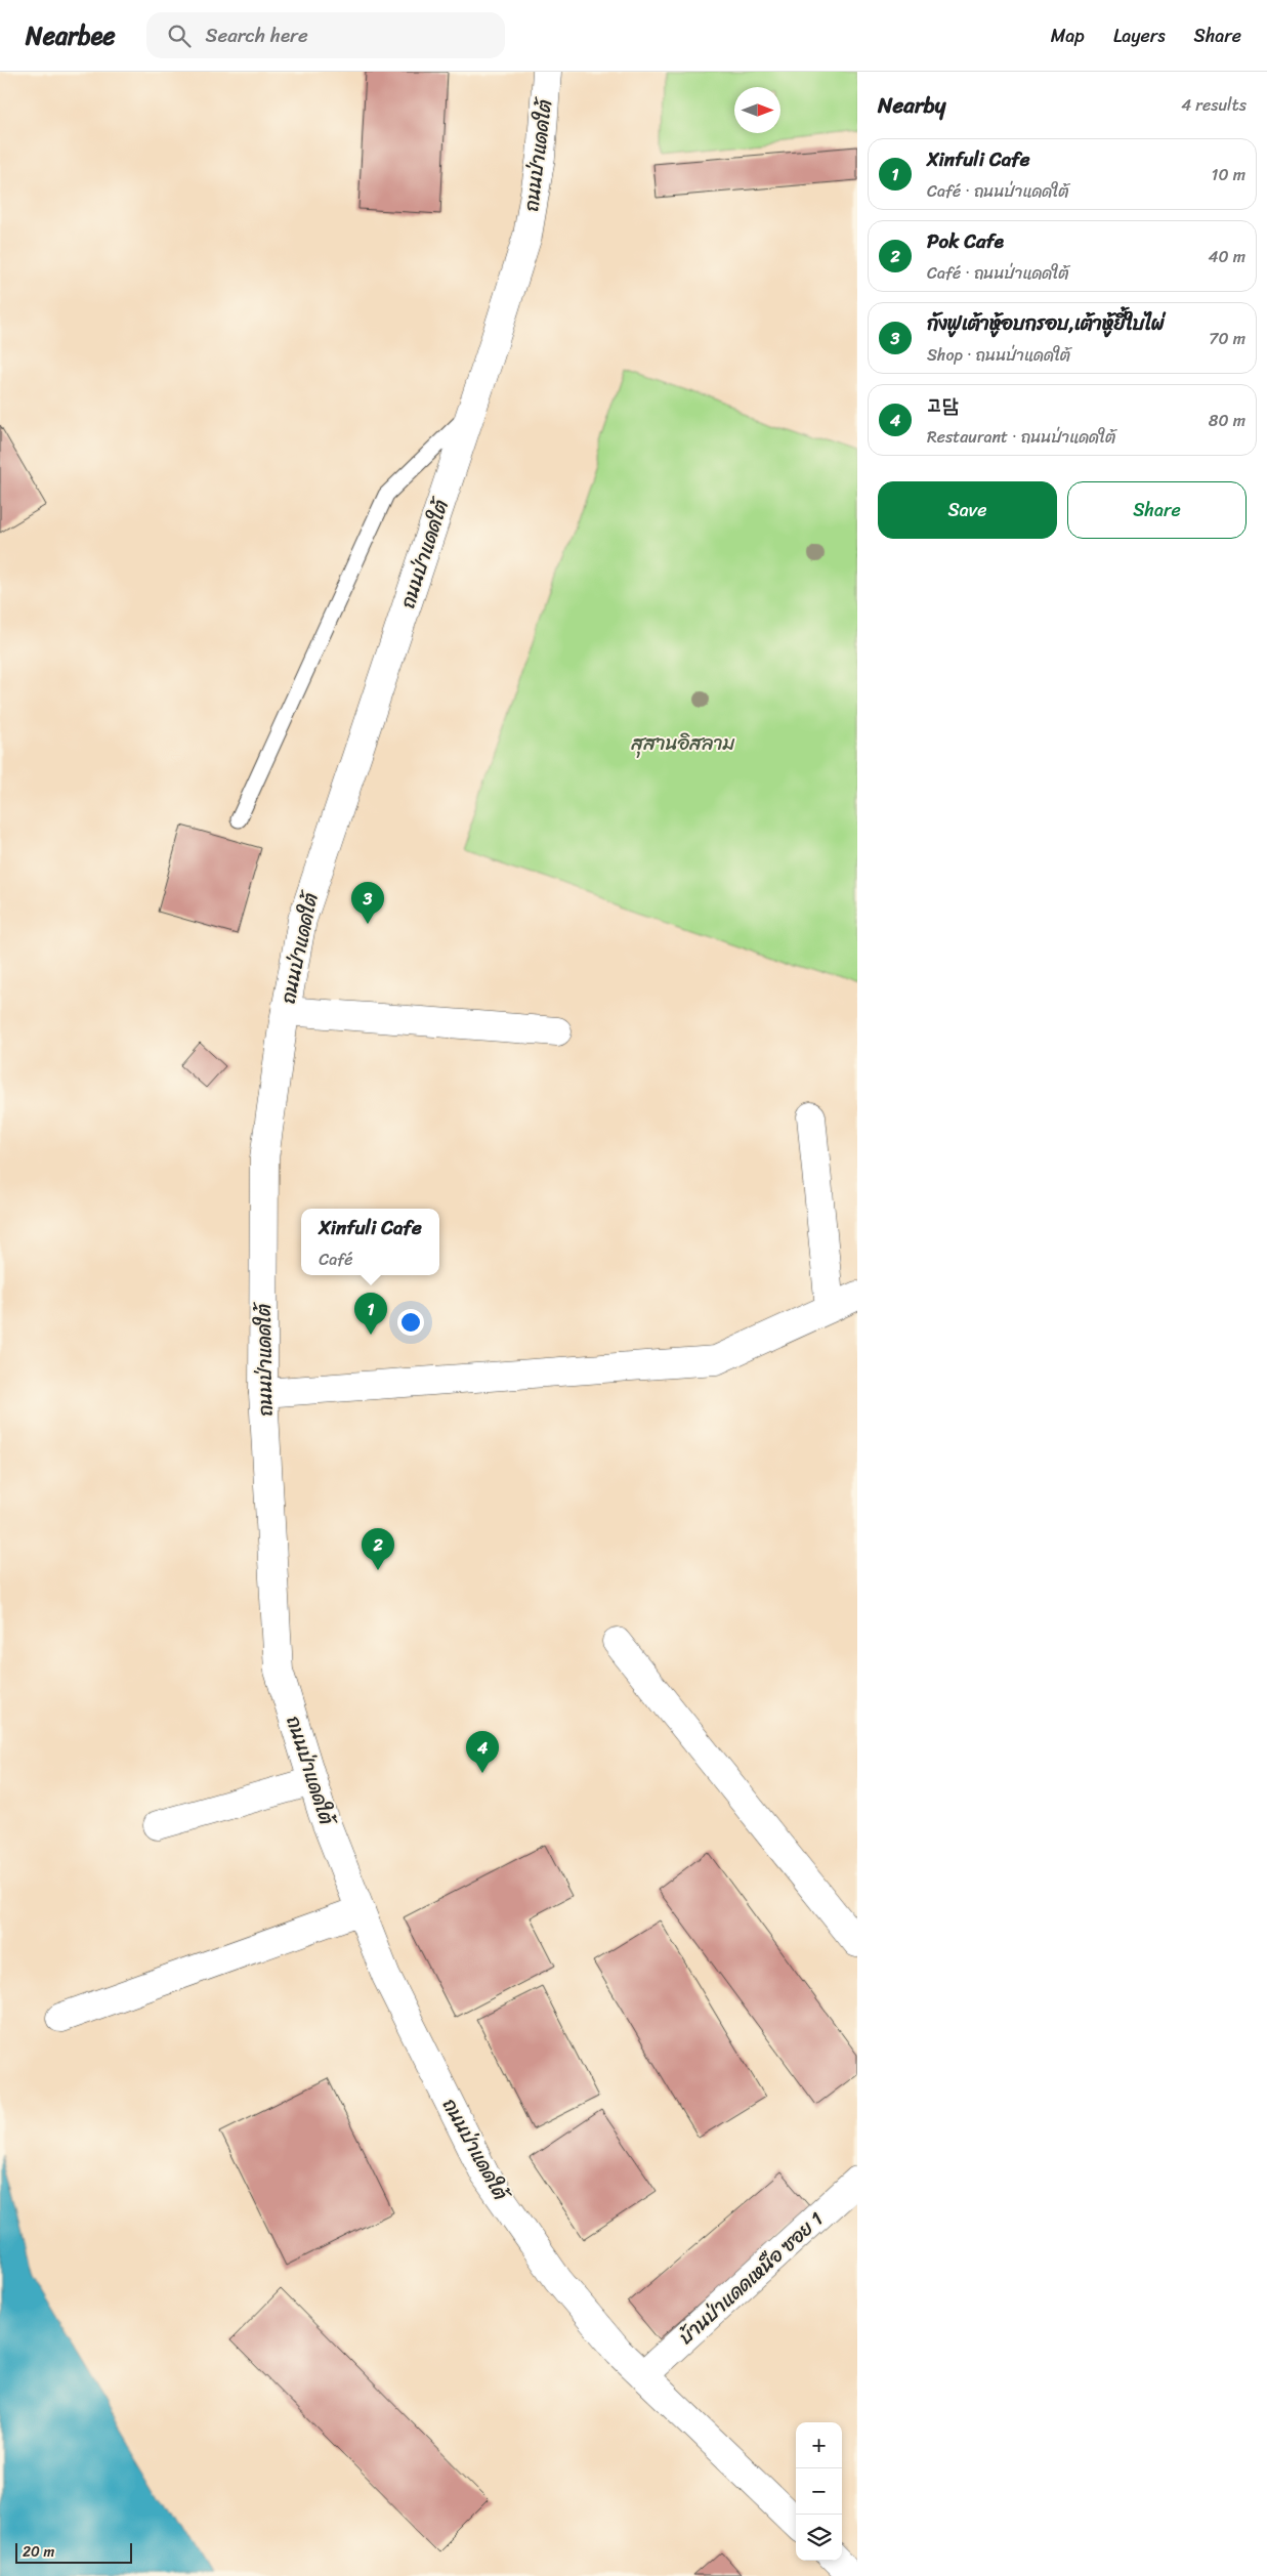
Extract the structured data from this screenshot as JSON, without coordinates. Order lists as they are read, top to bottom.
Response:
{
  "streets": {
    "street": ["ถนนป่าแดดใต้", "บ้านป่าแดดเหนือ ซอย 1"]
  },
  "crossings": [
    ["ถนนป่าแดดใต้", "บ้านป่าแดดเหนือ ซอย 1"]
  ],
  "parks": ["สุสานอิสลาม"],
  "scale_bar": "20 m",
  "north": "right",
  "page": {
    "header": "Nearbee",
    "search": "Search here",
    "nav": ["Map", "Layers", "Share"],
    "heading": ["Nearby", "4 results"],
    "list": [
      {
        "mark": "1",
        "name": "Xinfuli Cafe",
        "note": "Café · ถนนป่าแดดใต้",
        "value": "10 m"
      },
      {
        "mark": "2",
        "name": "Pok Cafe",
        "note": "Café · ถนนป่าแดดใต้",
        "value": "40 m"
      },
      {
        "mark": "3",
        "name": "กังฟูเต้าหู้อบกรอบ,เต้าหู้ยี้ใบไผ่",
        "note": "Shop · ถนนป่าแดดใต้",
        "value": "70 m"
      },
      {
        "mark": "4",
        "name": "고담",
        "note": "Restaurant · ถนนป่าแดดใต้",
        "value": "80 m"
      }
    ],
    "buttons": ["Save", "Share"],
    "pins": [
      "3",
      "1",
      "2",
      "4"
    ],
    "popup": ["Xinfuli Cafe", "Café"],
    "map_buttons": ["+", "−"],
    "scale": "20 m"
  }
}
